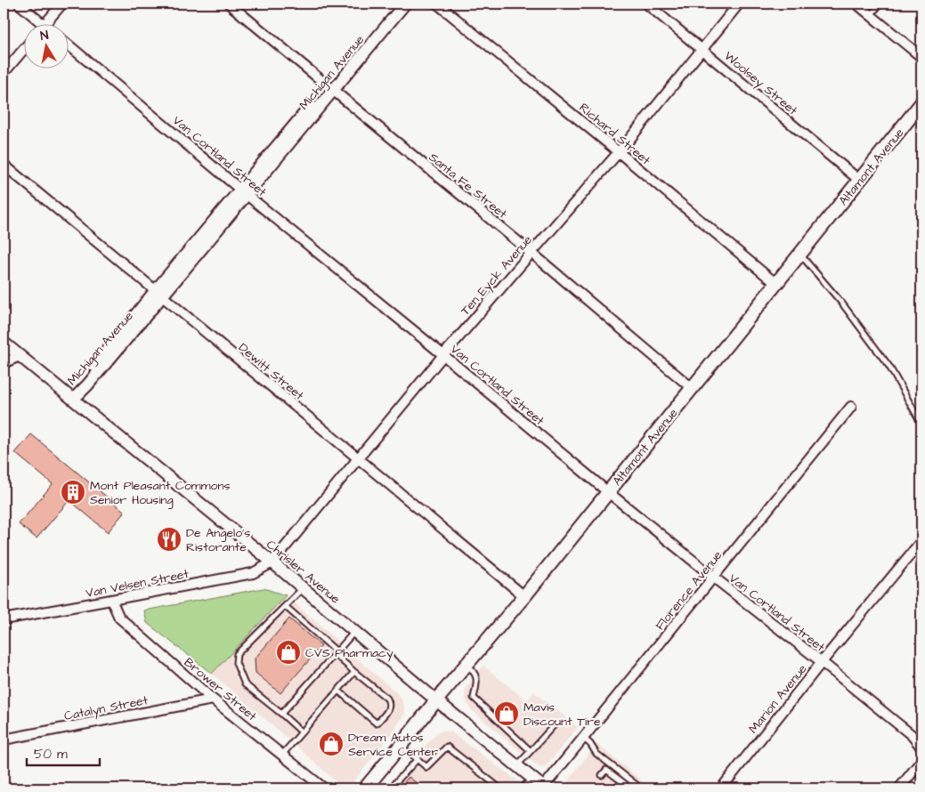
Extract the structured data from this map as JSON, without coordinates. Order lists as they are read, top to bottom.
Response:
{
  "streets": {
    "main road": ["Altamont Avenue"],
    "street": [
      "Michigan Avenue",
      "Woolsey Street",
      "Richard Street",
      "Van Cortland Street",
      "Santa Fe Street",
      "Ten Eyck Avenue",
      "Dewitt Street",
      "Chrisler Avenue",
      "Van Velsen Street",
      "Florence Avenue",
      "Brower Street",
      "Marion Avenue",
      "Catalyn Street"
    ]
  },
  "crossings": [
    ["Michigan Avenue", "Van Cortland Street"],
    ["Michigan Avenue", "Santa Fe Street"],
    ["Michigan Avenue", "Dewitt Street"],
    ["Michigan Avenue", "Chrisler Avenue"],
    ["Woolsey Street", "Altamont Avenue"],
    ["Woolsey Street", "Ten Eyck Avenue"],
    ["Richard Street", "Altamont Avenue"],
    ["Richard Street", "Ten Eyck Avenue"],
    ["Van Cortland Street", "Altamont Avenue"],
    ["Van Cortland Street", "Ten Eyck Avenue"],
    ["Van Cortland Street", "Florence Avenue"],
    ["Van Cortland Street", "Marion Avenue"],
    ["Altamont Avenue", "Santa Fe Street"],
    ["Altamont Avenue", "Dewitt Street"],
    ["Altamont Avenue", "Chrisler Avenue"],
    ["Santa Fe Street", "Ten Eyck Avenue"],
    ["Ten Eyck Avenue", "Dewitt Street"],
    ["Ten Eyck Avenue", "Chrisler Avenue"],
    ["Ten Eyck Avenue", "Van Velsen Street"],
    ["Chrisler Avenue", "Van Velsen Street"],
    ["Chrisler Avenue", "Florence Avenue"],
    ["Van Velsen Street", "Brower Street"],
    ["Brower Street", "Catalyn Street"]
  ],
  "places": {
    "building": ["Mont Pleasant Commons Senior Housing"],
    "restaurant": ["De Angelo's Ristorante"],
    "shop": ["CVS Pharmacy", "Mavis Discount Tire", "Dream Autos Service Center"]
  },
  "scale_bar": "50 m",
  "north": "top"
}
